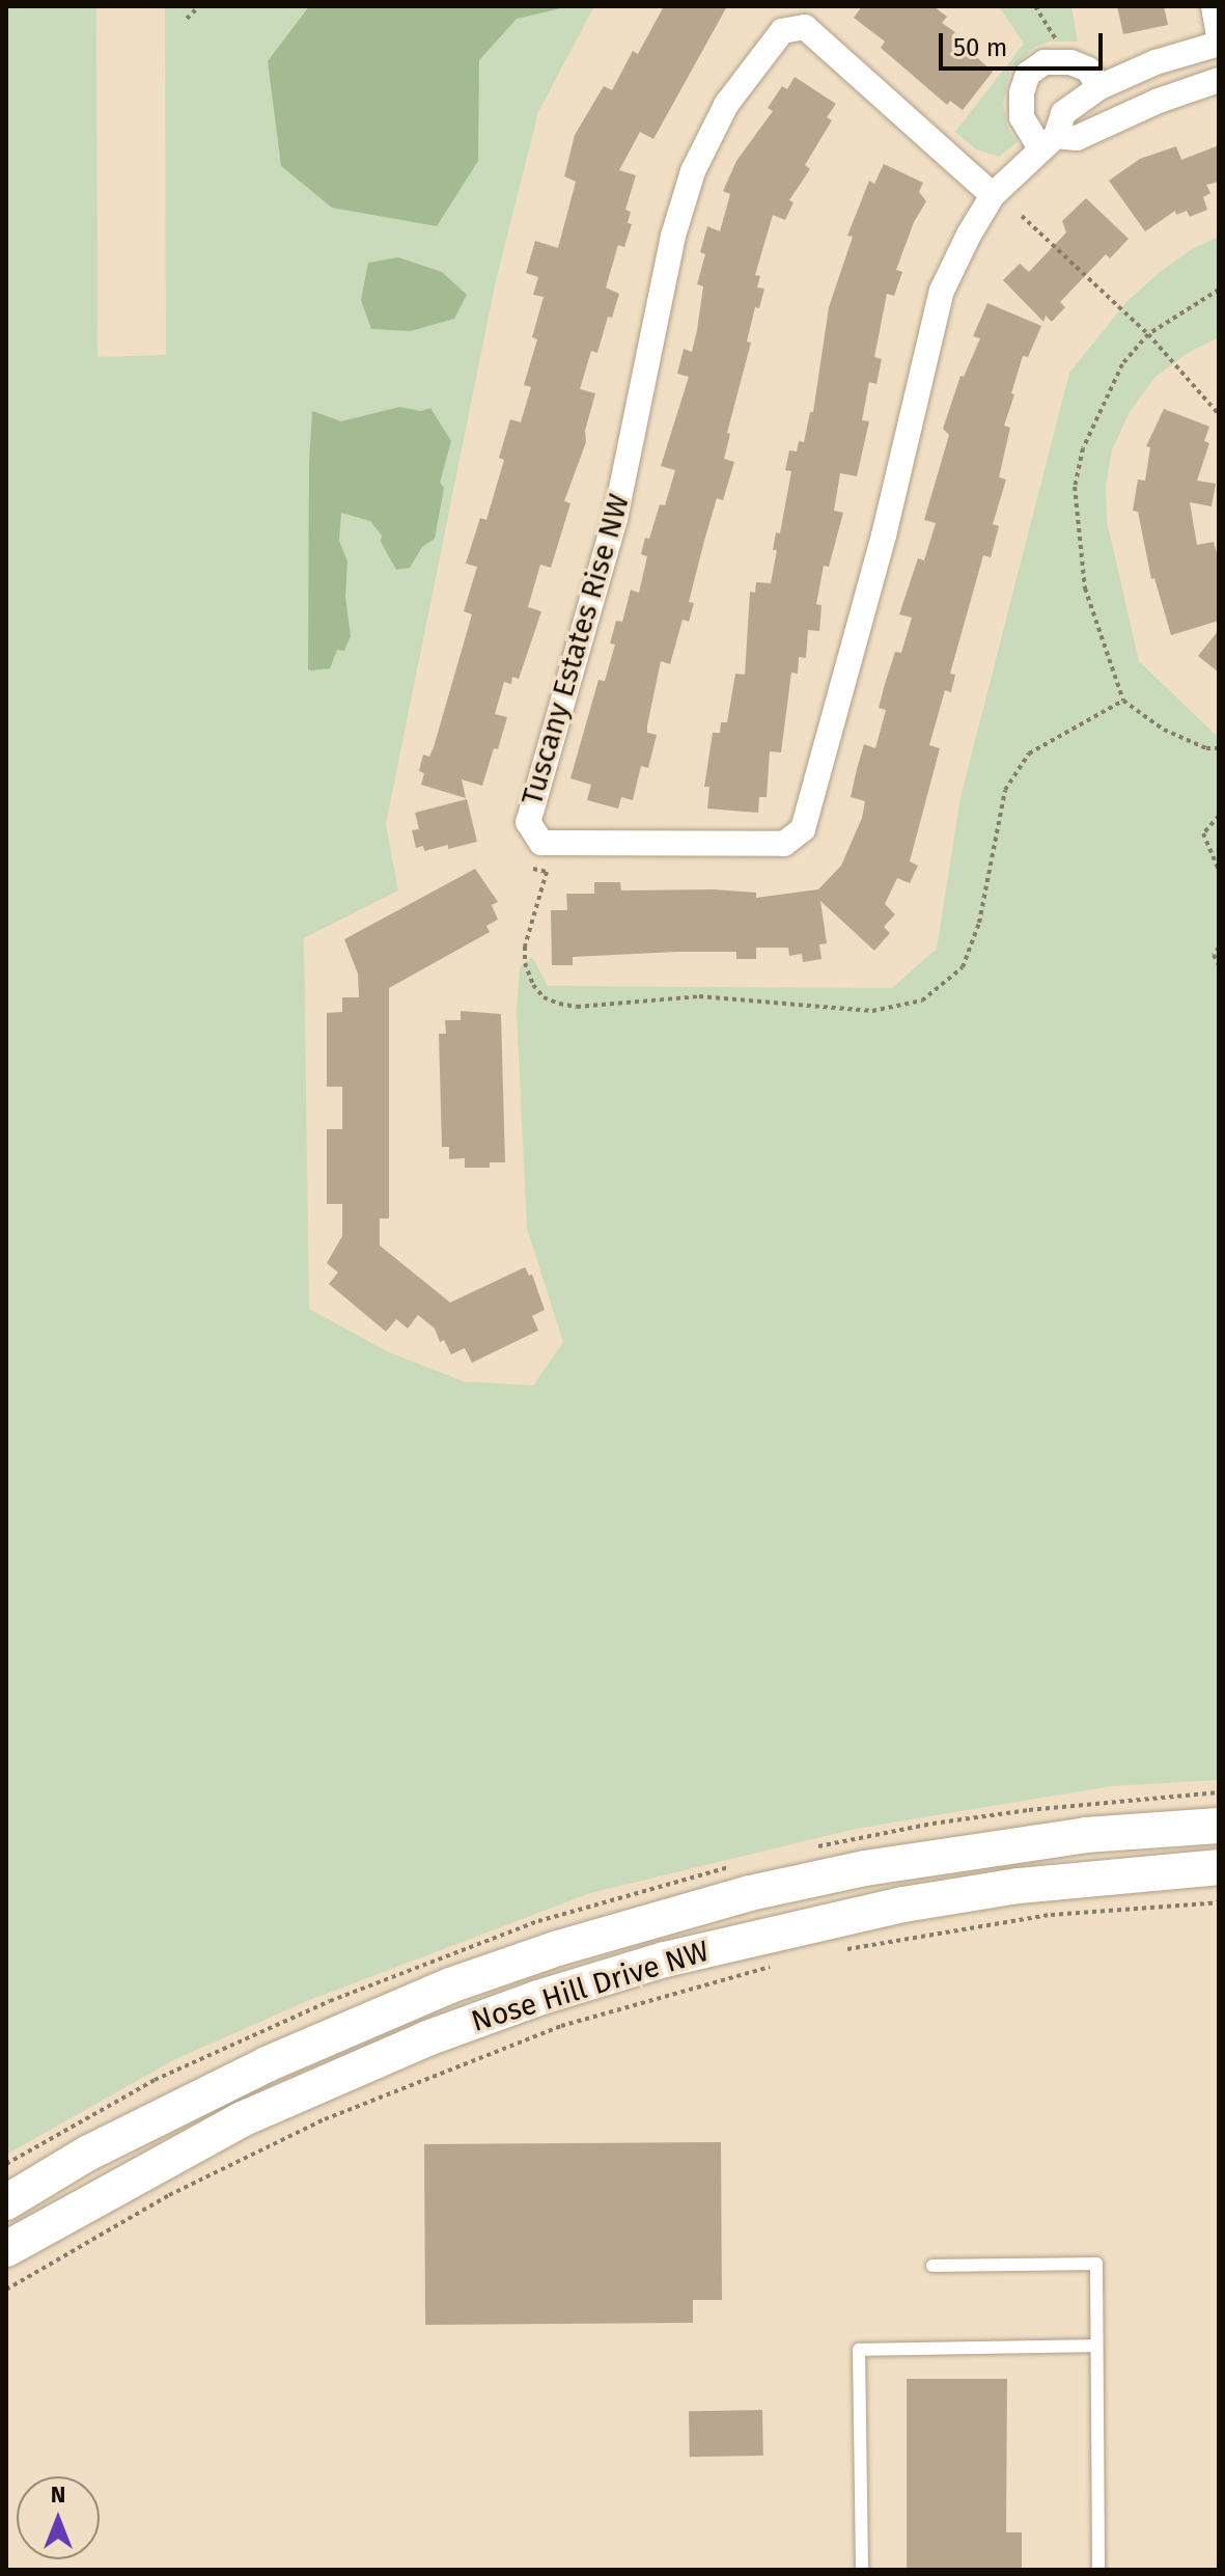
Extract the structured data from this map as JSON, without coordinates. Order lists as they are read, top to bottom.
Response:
{
  "streets": {
    "street": ["Tuscany Estates Rise NW", "Nose Hill Drive NW"]
  },
  "scale_bar": "50 m",
  "north": "top"
}
